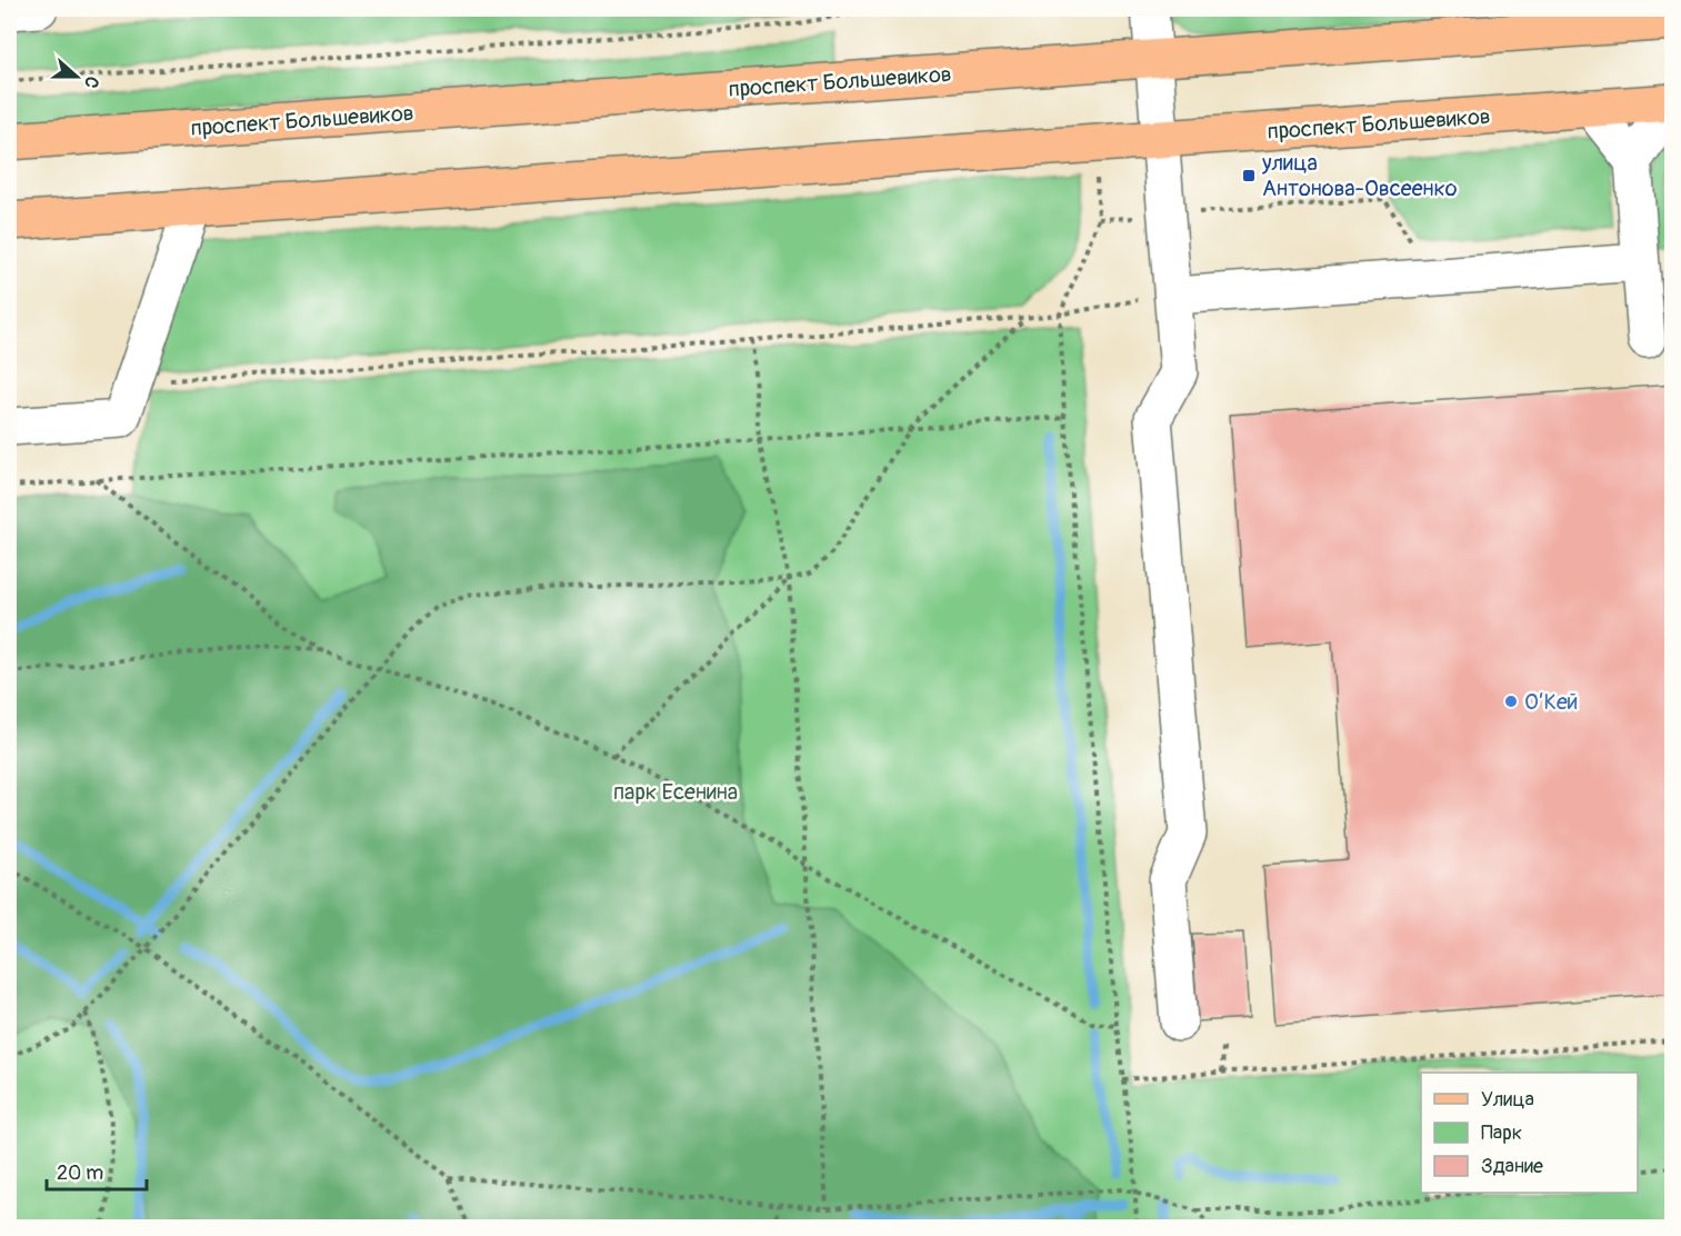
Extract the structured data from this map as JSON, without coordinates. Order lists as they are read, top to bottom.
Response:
{
  "streets": {
    "main road": ["проспект Большевиков"]
  },
  "parks": ["парк Есенина"],
  "places": {
    "transit": ["улица Антонова-Овсеенко"],
    "other": ["О’Кей"]
  },
  "legend": ["Улица", "Парк", "Здание"],
  "scale_bar": "20 m",
  "north": "right"
}
